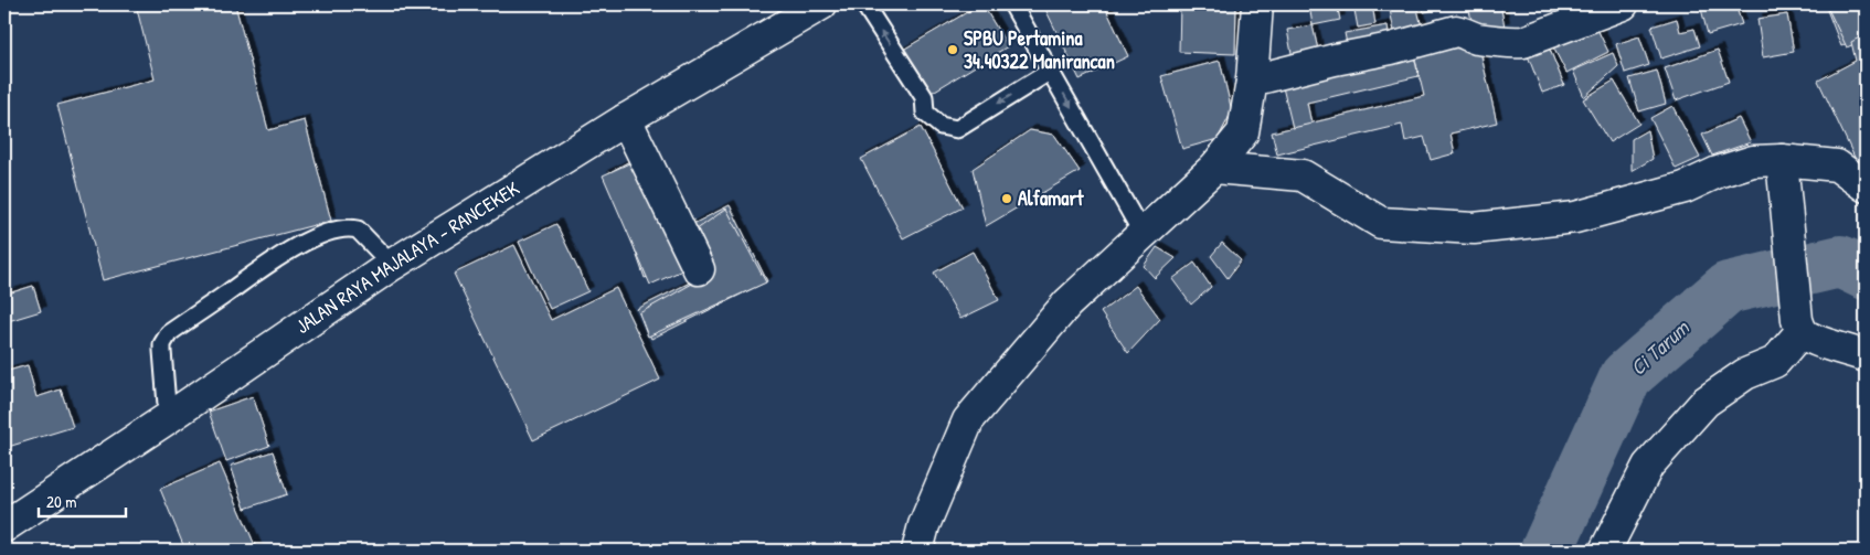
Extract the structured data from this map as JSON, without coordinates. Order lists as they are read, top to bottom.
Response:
{
  "streets": {
    "street": ["JALAN RAYA MAJALAYA - RANCEKEK"]
  },
  "water": ["Ci Tarum"],
  "places": ["SPBU Pertamina 34.40322 Manirancan", "Alfamart"],
  "scale_bar": "20 m"
}
